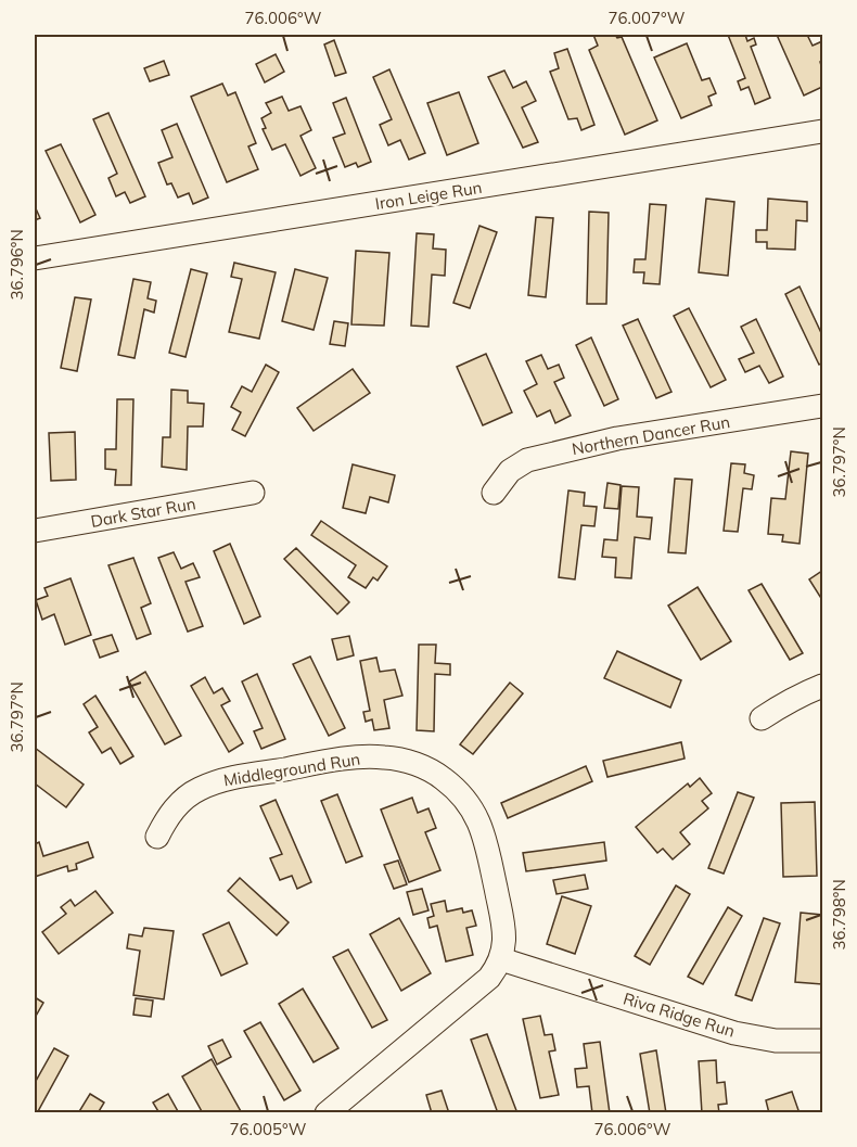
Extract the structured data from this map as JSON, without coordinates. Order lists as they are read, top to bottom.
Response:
{
  "streets": {
    "street": [
      "Iron Leige Run",
      "Northern Dancer Run",
      "Dark Star Run",
      "Middleground Run",
      "Riva Ridge Run"
    ]
  },
  "crossings": [
    ["Middleground Run", "Riva Ridge Run"]
  ],
  "coordinates": [
    "76.006°W",
    "76.007°W",
    "36.796°N",
    "36.797°N",
    "36.798°N",
    "76.005°W"
  ]
}
